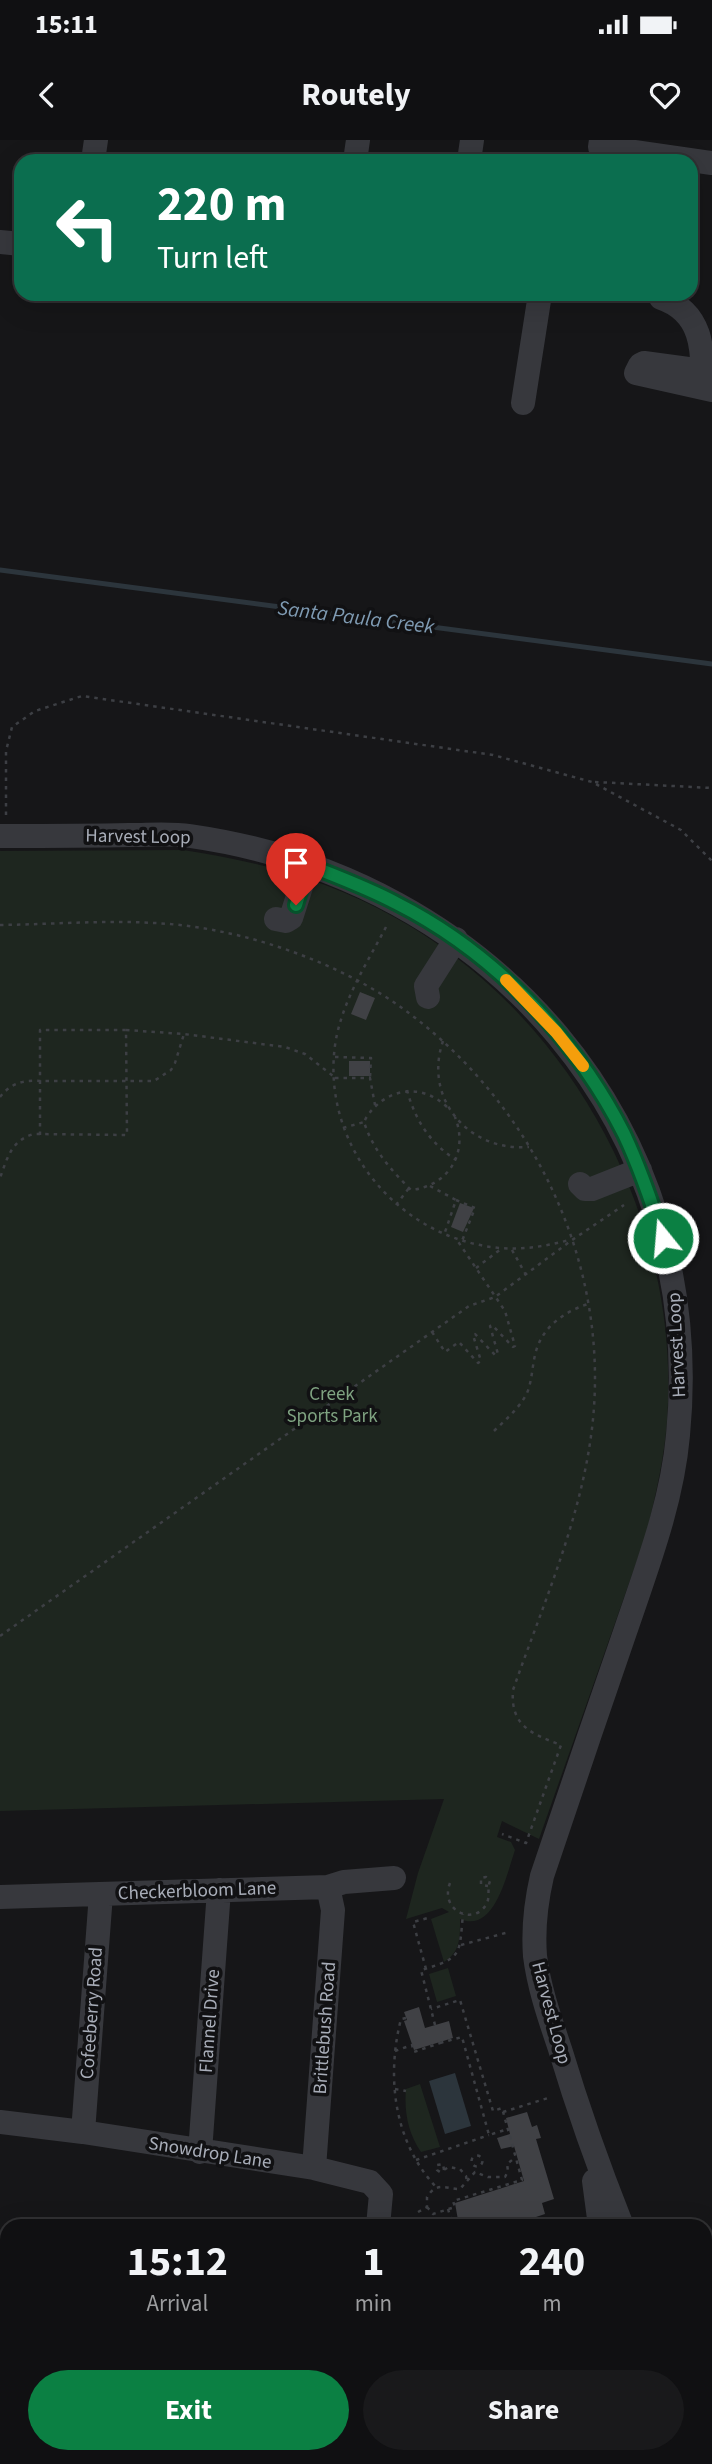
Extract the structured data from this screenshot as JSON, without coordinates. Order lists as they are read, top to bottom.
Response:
{
  "streets": {
    "street": [
      "Harvest Loop",
      "Checkerbloom Lane",
      "Cofeeberry Road",
      "Flannel Drive",
      "Brittlebush Road",
      "Snowdrop Lane"
    ]
  },
  "crossings": [
    ["Checkerbloom Lane", "Cofeeberry Road"],
    ["Checkerbloom Lane", "Flannel Drive"],
    ["Checkerbloom Lane", "Brittlebush Road"],
    ["Cofeeberry Road", "Snowdrop Lane"],
    ["Flannel Drive", "Snowdrop Lane"],
    ["Brittlebush Road", "Snowdrop Lane"]
  ],
  "water": ["Santa Paula Creek"],
  "parks": ["Creek Sports Park"],
  "page": {
    "status": "15:11",
    "header": "Routely",
    "turn": ["220 m", "Turn left"],
    "eta": [
      "15:12",
      "Arrival",
      "1",
      "min",
      "240",
      "m"
    ],
    "buttons": ["Exit", "Share"]
  }
}
